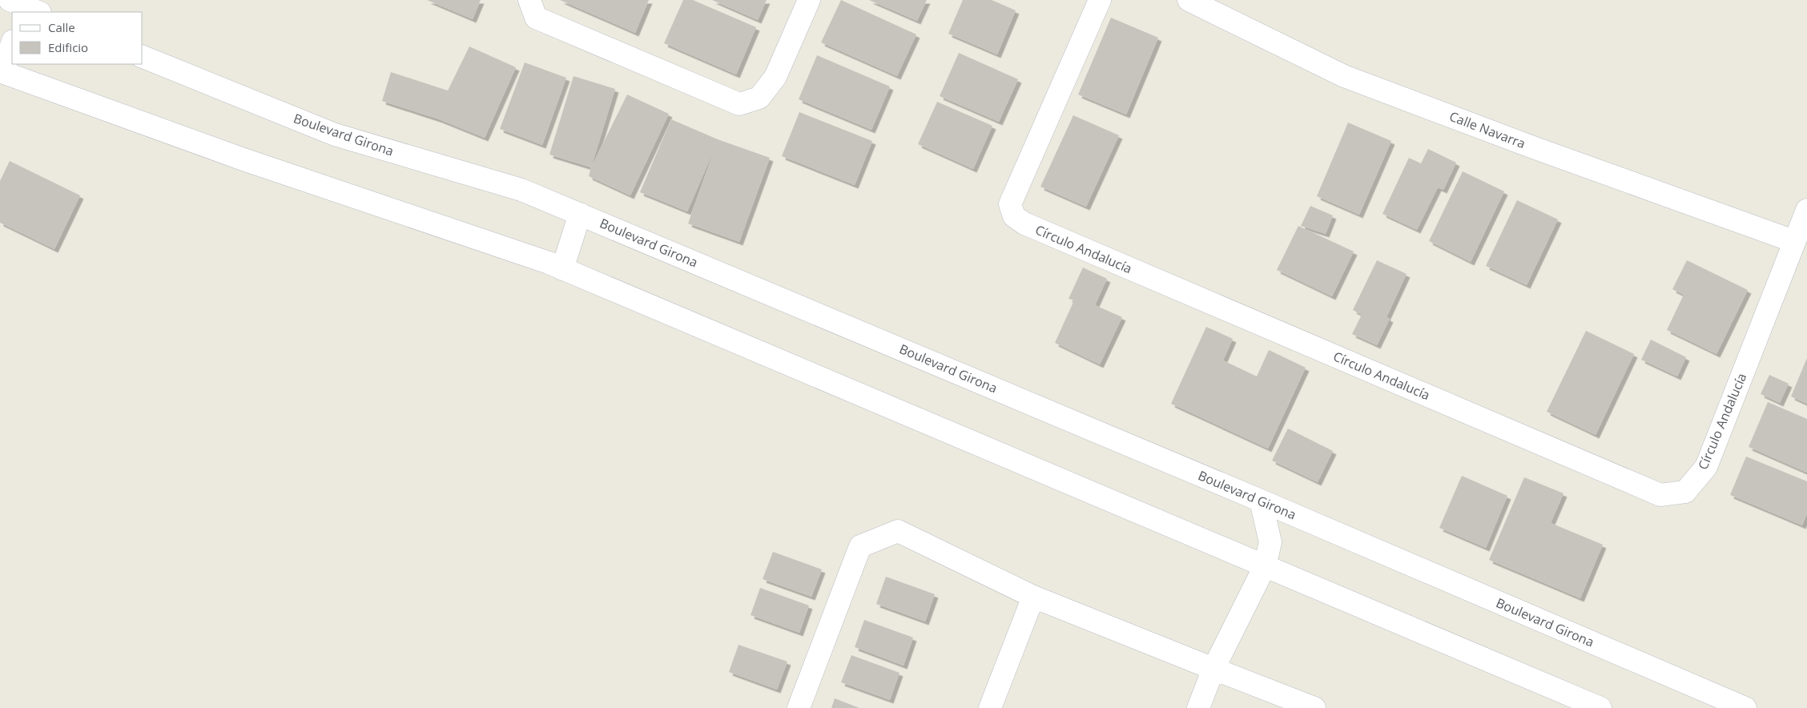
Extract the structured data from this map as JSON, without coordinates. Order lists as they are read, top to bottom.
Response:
{
  "streets": {
    "street": ["Calle Navarra", "Boulevard Girona", "Círculo Andalucía"]
  },
  "crossings": [
    ["Calle Navarra", "Círculo Andalucía"]
  ],
  "legend": ["Calle", "Edificio"]
}
